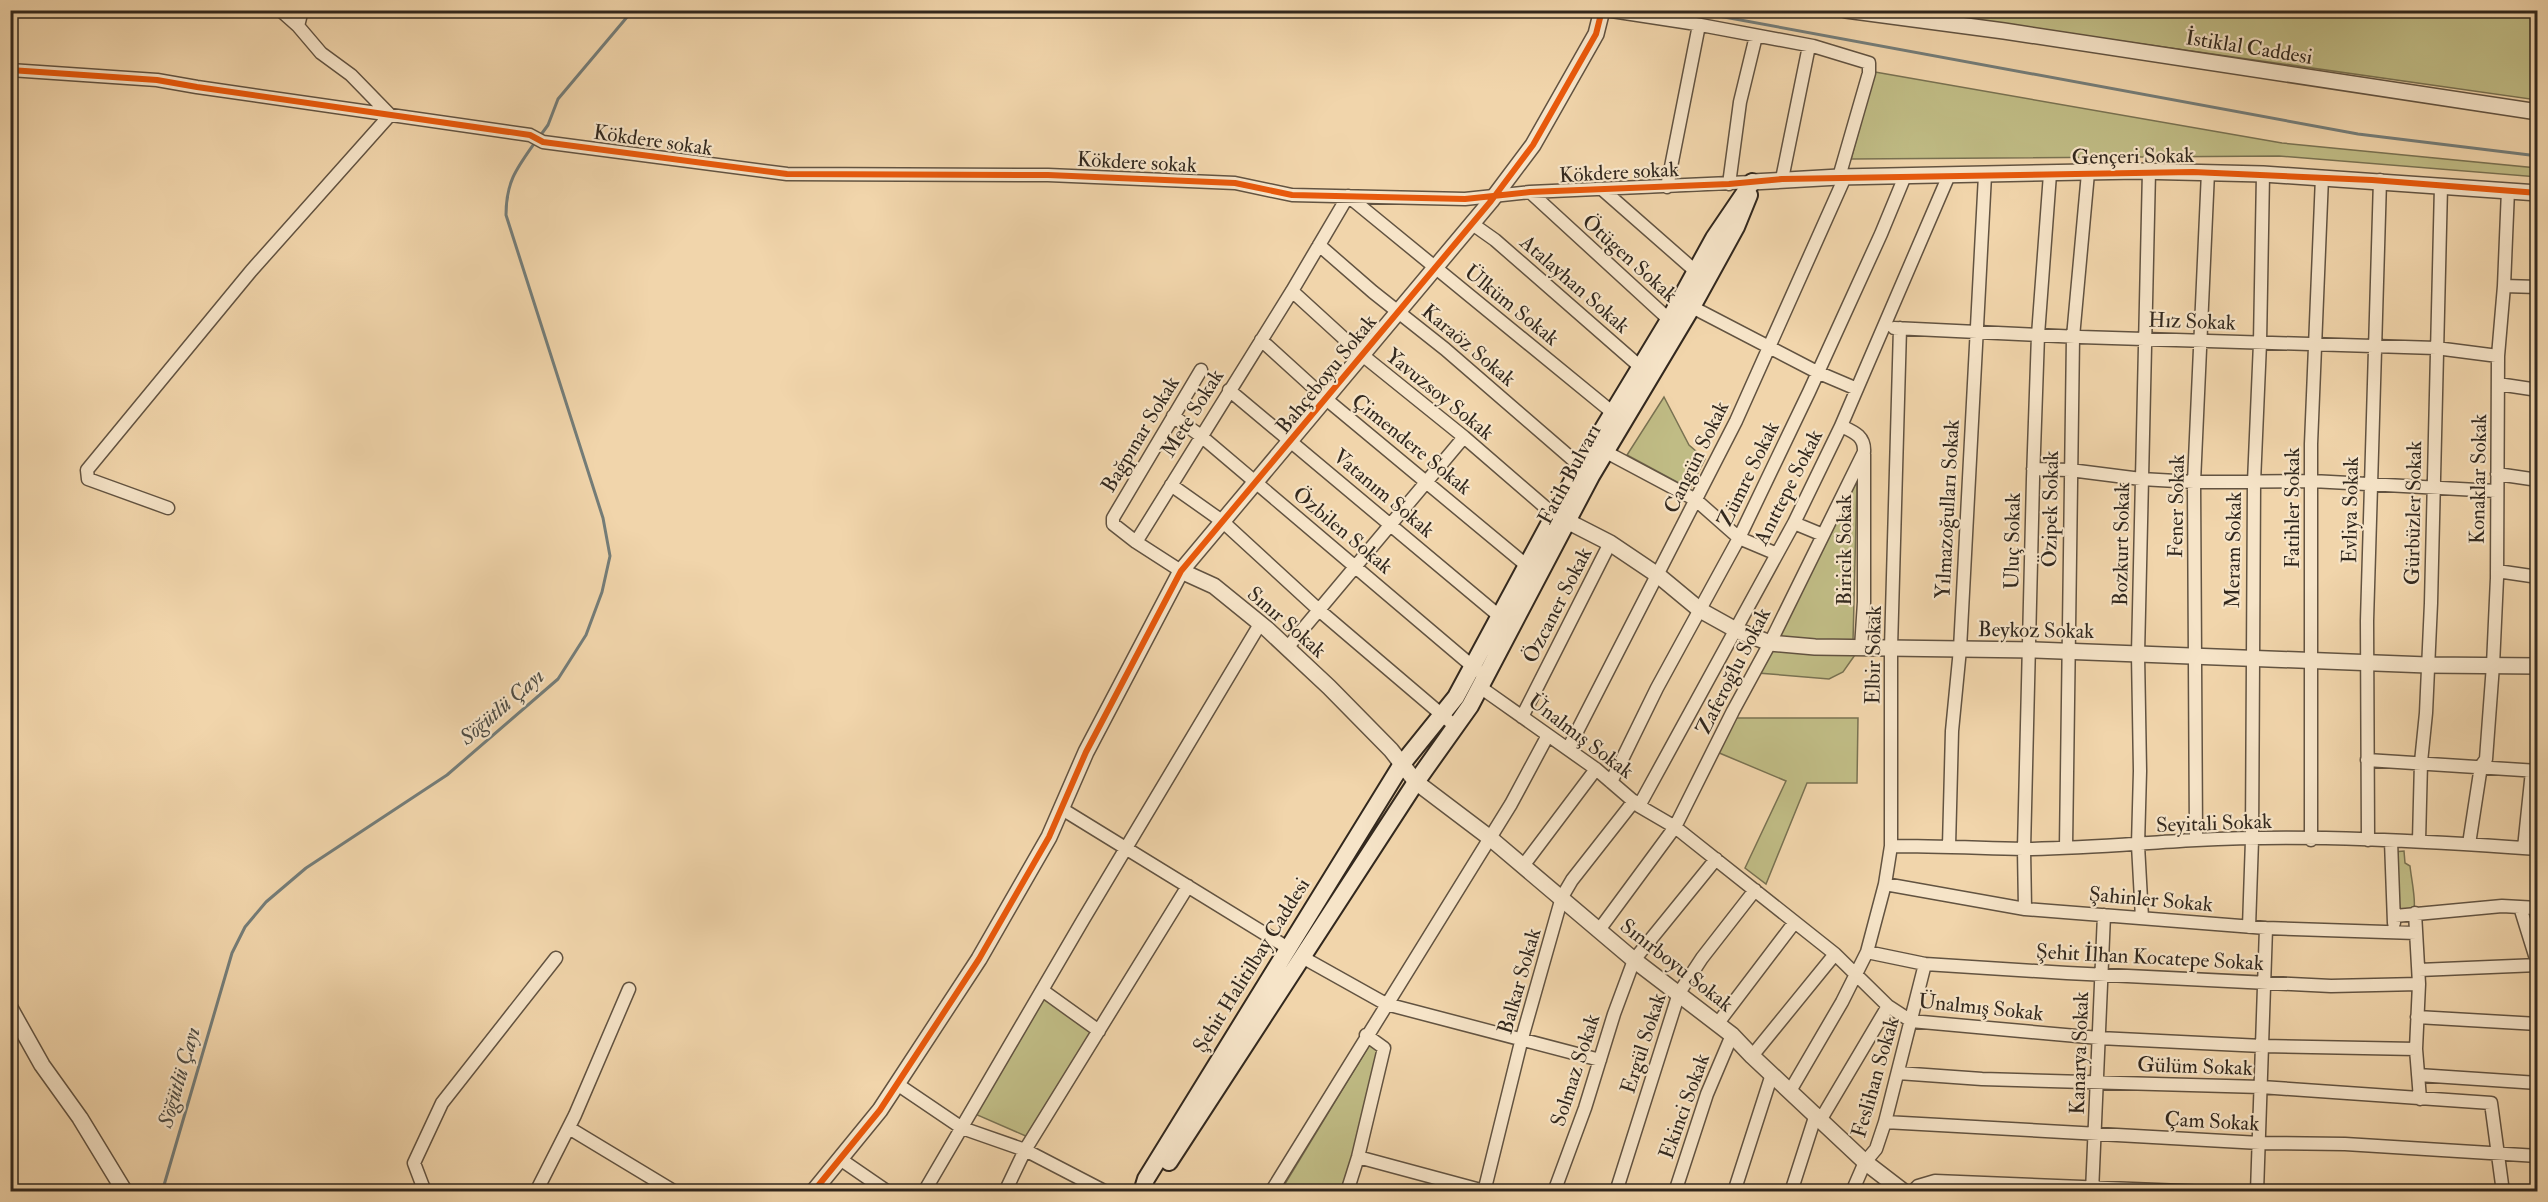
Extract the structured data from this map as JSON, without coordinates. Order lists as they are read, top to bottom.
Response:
{
  "streets": {
    "main road": ["Fatih Bulvarı", "Şehit Halitilbay Caddesi"],
    "street": [
      "İstiklal Caddesi",
      "Kökdere sokak",
      "Gençeri Sokak",
      "Ötügen Sokak",
      "Atalayhan Sokak",
      "Ülküm Sokak",
      "Hız Sokak",
      "Karaöz Sokak",
      "Bahçeboyu Sokak",
      "Yavuzsoy Sokak",
      "Mete Sokak",
      "Bağpınar Sokak",
      "Çimendere Sokak",
      "Cangün Sokak",
      "Zümre Sokak",
      "Konaklar Sokak",
      "Anıttepe Sokak",
      "Vatanım Sokak",
      "Fener Sokak",
      "Fatihler Sokak",
      "Yılmazoğulları Sokak",
      "Özipek Sokak",
      "Evliya Sokak",
      "Gürbüzler Sokak",
      "Özbilen Sokak",
      "Uluç Sokak",
      "Bozkurt Sokak",
      "Biricik Sokak",
      "Meram Sokak",
      "Özcaner Sokak",
      "Sınır Sokak",
      "Beykoz Sokak",
      "Elbir Sokak",
      "Zaferoğlu Sokak",
      "Ünalmış Sokak",
      "Seyitali Sokak",
      "Şahinler Sokak",
      "Şehit İlhan Kocatepe Sokak",
      "Sınırboyu Sokak",
      "Balkar Sokak",
      "Ergül Sokak",
      "Kanarya Sokak",
      "Gülüm Sokak",
      "Solmaz Sokak",
      "Feslihan Sokak",
      "Ekinci Sokak",
      "Çam Sokak"
    ]
  },
  "crossings": [
    ["Kökdere sokak", "Gençeri Sokak"],
    ["Kökdere sokak", "Ötügen Sokak"],
    ["Kökdere sokak", "Ülküm Sokak"],
    ["Kökdere sokak", "Bahçeboyu Sokak"],
    ["Kökdere sokak", "Mete Sokak"],
    ["Gençeri Sokak", "Cangün Sokak"],
    ["Gençeri Sokak", "Zümre Sokak"],
    ["Gençeri Sokak", "Konaklar Sokak"],
    ["Gençeri Sokak", "Anıttepe Sokak"],
    ["Gençeri Sokak", "Fener Sokak"],
    ["Gençeri Sokak", "Fatihler Sokak"],
    ["Gençeri Sokak", "Yılmazoğulları Sokak"],
    ["Gençeri Sokak", "Özipek Sokak"],
    ["Gençeri Sokak", "Evliya Sokak"],
    ["Gençeri Sokak", "Gürbüzler Sokak"],
    ["Gençeri Sokak", "Uluç Sokak"],
    ["Gençeri Sokak", "Bozkurt Sokak"],
    ["Gençeri Sokak", "Meram Sokak"],
    ["Atalayhan Sokak", "Bahçeboyu Sokak"],
    ["Ülküm Sokak", "Bahçeboyu Sokak"],
    ["Ülküm Sokak", "Mete Sokak"],
    ["Ülküm Sokak", "Fatih Bulvarı"],
    ["Hız Sokak", "Konaklar Sokak"],
    ["Hız Sokak", "Anıttepe Sokak"],
    ["Hız Sokak", "Fener Sokak"],
    ["Hız Sokak", "Fatihler Sokak"],
    ["Hız Sokak", "Yılmazoğulları Sokak"],
    ["Hız Sokak", "Özipek Sokak"],
    ["Hız Sokak", "Evliya Sokak"],
    ["Hız Sokak", "Gürbüzler Sokak"],
    ["Hız Sokak", "Uluç Sokak"],
    ["Hız Sokak", "Bozkurt Sokak"],
    ["Hız Sokak", "Meram Sokak"],
    ["Hız Sokak", "Elbir Sokak"],
    ["Karaöz Sokak", "Bahçeboyu Sokak"],
    ["Karaöz Sokak", "Mete Sokak"],
    ["Karaöz Sokak", "Fatih Bulvarı"],
    ["Bahçeboyu Sokak", "Yavuzsoy Sokak"],
    ["Bahçeboyu Sokak", "Mete Sokak"],
    ["Bahçeboyu Sokak", "Çimendere Sokak"],
    ["Bahçeboyu Sokak", "Vatanım Sokak"],
    ["Bahçeboyu Sokak", "Özbilen Sokak"],
    ["Bahçeboyu Sokak", "Sınır Sokak"],
    ["Yavuzsoy Sokak", "Mete Sokak"],
    ["Yavuzsoy Sokak", "Fatih Bulvarı"],
    ["Yavuzsoy Sokak", "Beykoz Sokak"],
    ["Mete Sokak", "Çimendere Sokak"],
    ["Mete Sokak", "Vatanım Sokak"],
    ["Mete Sokak", "Özbilen Sokak"],
    ["Mete Sokak", "Şehit Halitilbay Caddesi"],
    ["Bağpınar Sokak", "Özbilen Sokak"],
    ["Bağpınar Sokak", "Sınır Sokak"],
    ["Çimendere Sokak", "Fatih Bulvarı"],
    ["Cangün Sokak", "Beykoz Sokak"],
    ["Cangün Sokak", "Ünalmış Sokak"],
    ["Fatih Bulvarı", "Vatanım Sokak"],
    ["Fatih Bulvarı", "Beykoz Sokak"],
    ["Zümre Sokak", "Beykoz Sokak"],
    ["Zümre Sokak", "Ünalmış Sokak"],
    ["Konaklar Sokak", "Beykoz Sokak"],
    ["Konaklar Sokak", "Seyitali Sokak"],
    ["Anıttepe Sokak", "Beykoz Sokak"],
    ["Anıttepe Sokak", "Ünalmış Sokak"],
    ["Anıttepe Sokak", "Balkar Sokak"],
    ["Fener Sokak", "Beykoz Sokak"],
    ["Fener Sokak", "Seyitali Sokak"],
    ["Fatihler Sokak", "Beykoz Sokak"],
    ["Fatihler Sokak", "Seyitali Sokak"],
    ["Yılmazoğulları Sokak", "Beykoz Sokak"],
    ["Yılmazoğulları Sokak", "Seyitali Sokak"],
    ["Özipek Sokak", "Beykoz Sokak"],
    ["Özipek Sokak", "Seyitali Sokak"],
    ["Evliya Sokak", "Beykoz Sokak"],
    ["Evliya Sokak", "Seyitali Sokak"],
    ["Gürbüzler Sokak", "Beykoz Sokak"],
    ["Gürbüzler Sokak", "Seyitali Sokak"],
    ["Özbilen Sokak", "Ünalmış Sokak"],
    ["Özbilen Sokak", "Şehit Halitilbay Caddesi"],
    ["Uluç Sokak", "Beykoz Sokak"],
    ["Uluç Sokak", "Seyitali Sokak"],
    ["Uluç Sokak", "Şahinler Sokak"],
    ["Bozkurt Sokak", "Beykoz Sokak"],
    ["Bozkurt Sokak", "Seyitali Sokak"],
    ["Bozkurt Sokak", "Şahinler Sokak"],
    ["Biricik Sokak", "Beykoz Sokak"],
    ["Biricik Sokak", "Zaferoğlu Sokak"],
    ["Meram Sokak", "Beykoz Sokak"],
    ["Meram Sokak", "Seyitali Sokak"],
    ["Meram Sokak", "Şahinler Sokak"],
    ["Özcaner Sokak", "Beykoz Sokak"],
    ["Özcaner Sokak", "Ünalmış Sokak"],
    ["Sınır Sokak", "Şehit Halitilbay Caddesi"],
    ["Sınır Sokak", "Sınırboyu Sokak"],
    ["Beykoz Sokak", "Elbir Sokak"],
    ["Beykoz Sokak", "Zaferoğlu Sokak"],
    ["Elbir Sokak", "Ünalmış Sokak"],
    ["Elbir Sokak", "Seyitali Sokak"],
    ["Elbir Sokak", "Şahinler Sokak"],
    ["Elbir Sokak", "Şehit İlhan Kocatepe Sokak"],
    ["Elbir Sokak", "Sınırboyu Sokak"],
    ["Zaferoğlu Sokak", "Ünalmış Sokak"],
    ["Zaferoğlu Sokak", "Sınırboyu Sokak"],
    ["Ünalmış Sokak", "Şehit Halitilbay Caddesi"],
    ["Ünalmış Sokak", "Balkar Sokak"],
    ["Ünalmış Sokak", "Ergül Sokak"],
    ["Ünalmış Sokak", "Kanarya Sokak"],
    ["Ünalmış Sokak", "Feslihan Sokak"],
    ["Şahinler Sokak", "Kanarya Sokak"],
    ["Şehit İlhan Kocatepe Sokak", "Kanarya Sokak"],
    ["Şehit İlhan Kocatepe Sokak", "Feslihan Sokak"],
    ["Şehit Halitilbay Caddesi", "Sınırboyu Sokak"],
    ["Sınırboyu Sokak", "Balkar Sokak"],
    ["Sınırboyu Sokak", "Ergül Sokak"],
    ["Sınırboyu Sokak", "Solmaz Sokak"],
    ["Sınırboyu Sokak", "Feslihan Sokak"],
    ["Sınırboyu Sokak", "Ekinci Sokak"],
    ["Kanarya Sokak", "Gülüm Sokak"],
    ["Kanarya Sokak", "Çam Sokak"],
    ["Gülüm Sokak", "Feslihan Sokak"],
    ["Gülüm Sokak", "Çam Sokak"],
    ["Feslihan Sokak", "Çam Sokak"]
  ],
  "water": ["Söğütlü Çayı"]
}
